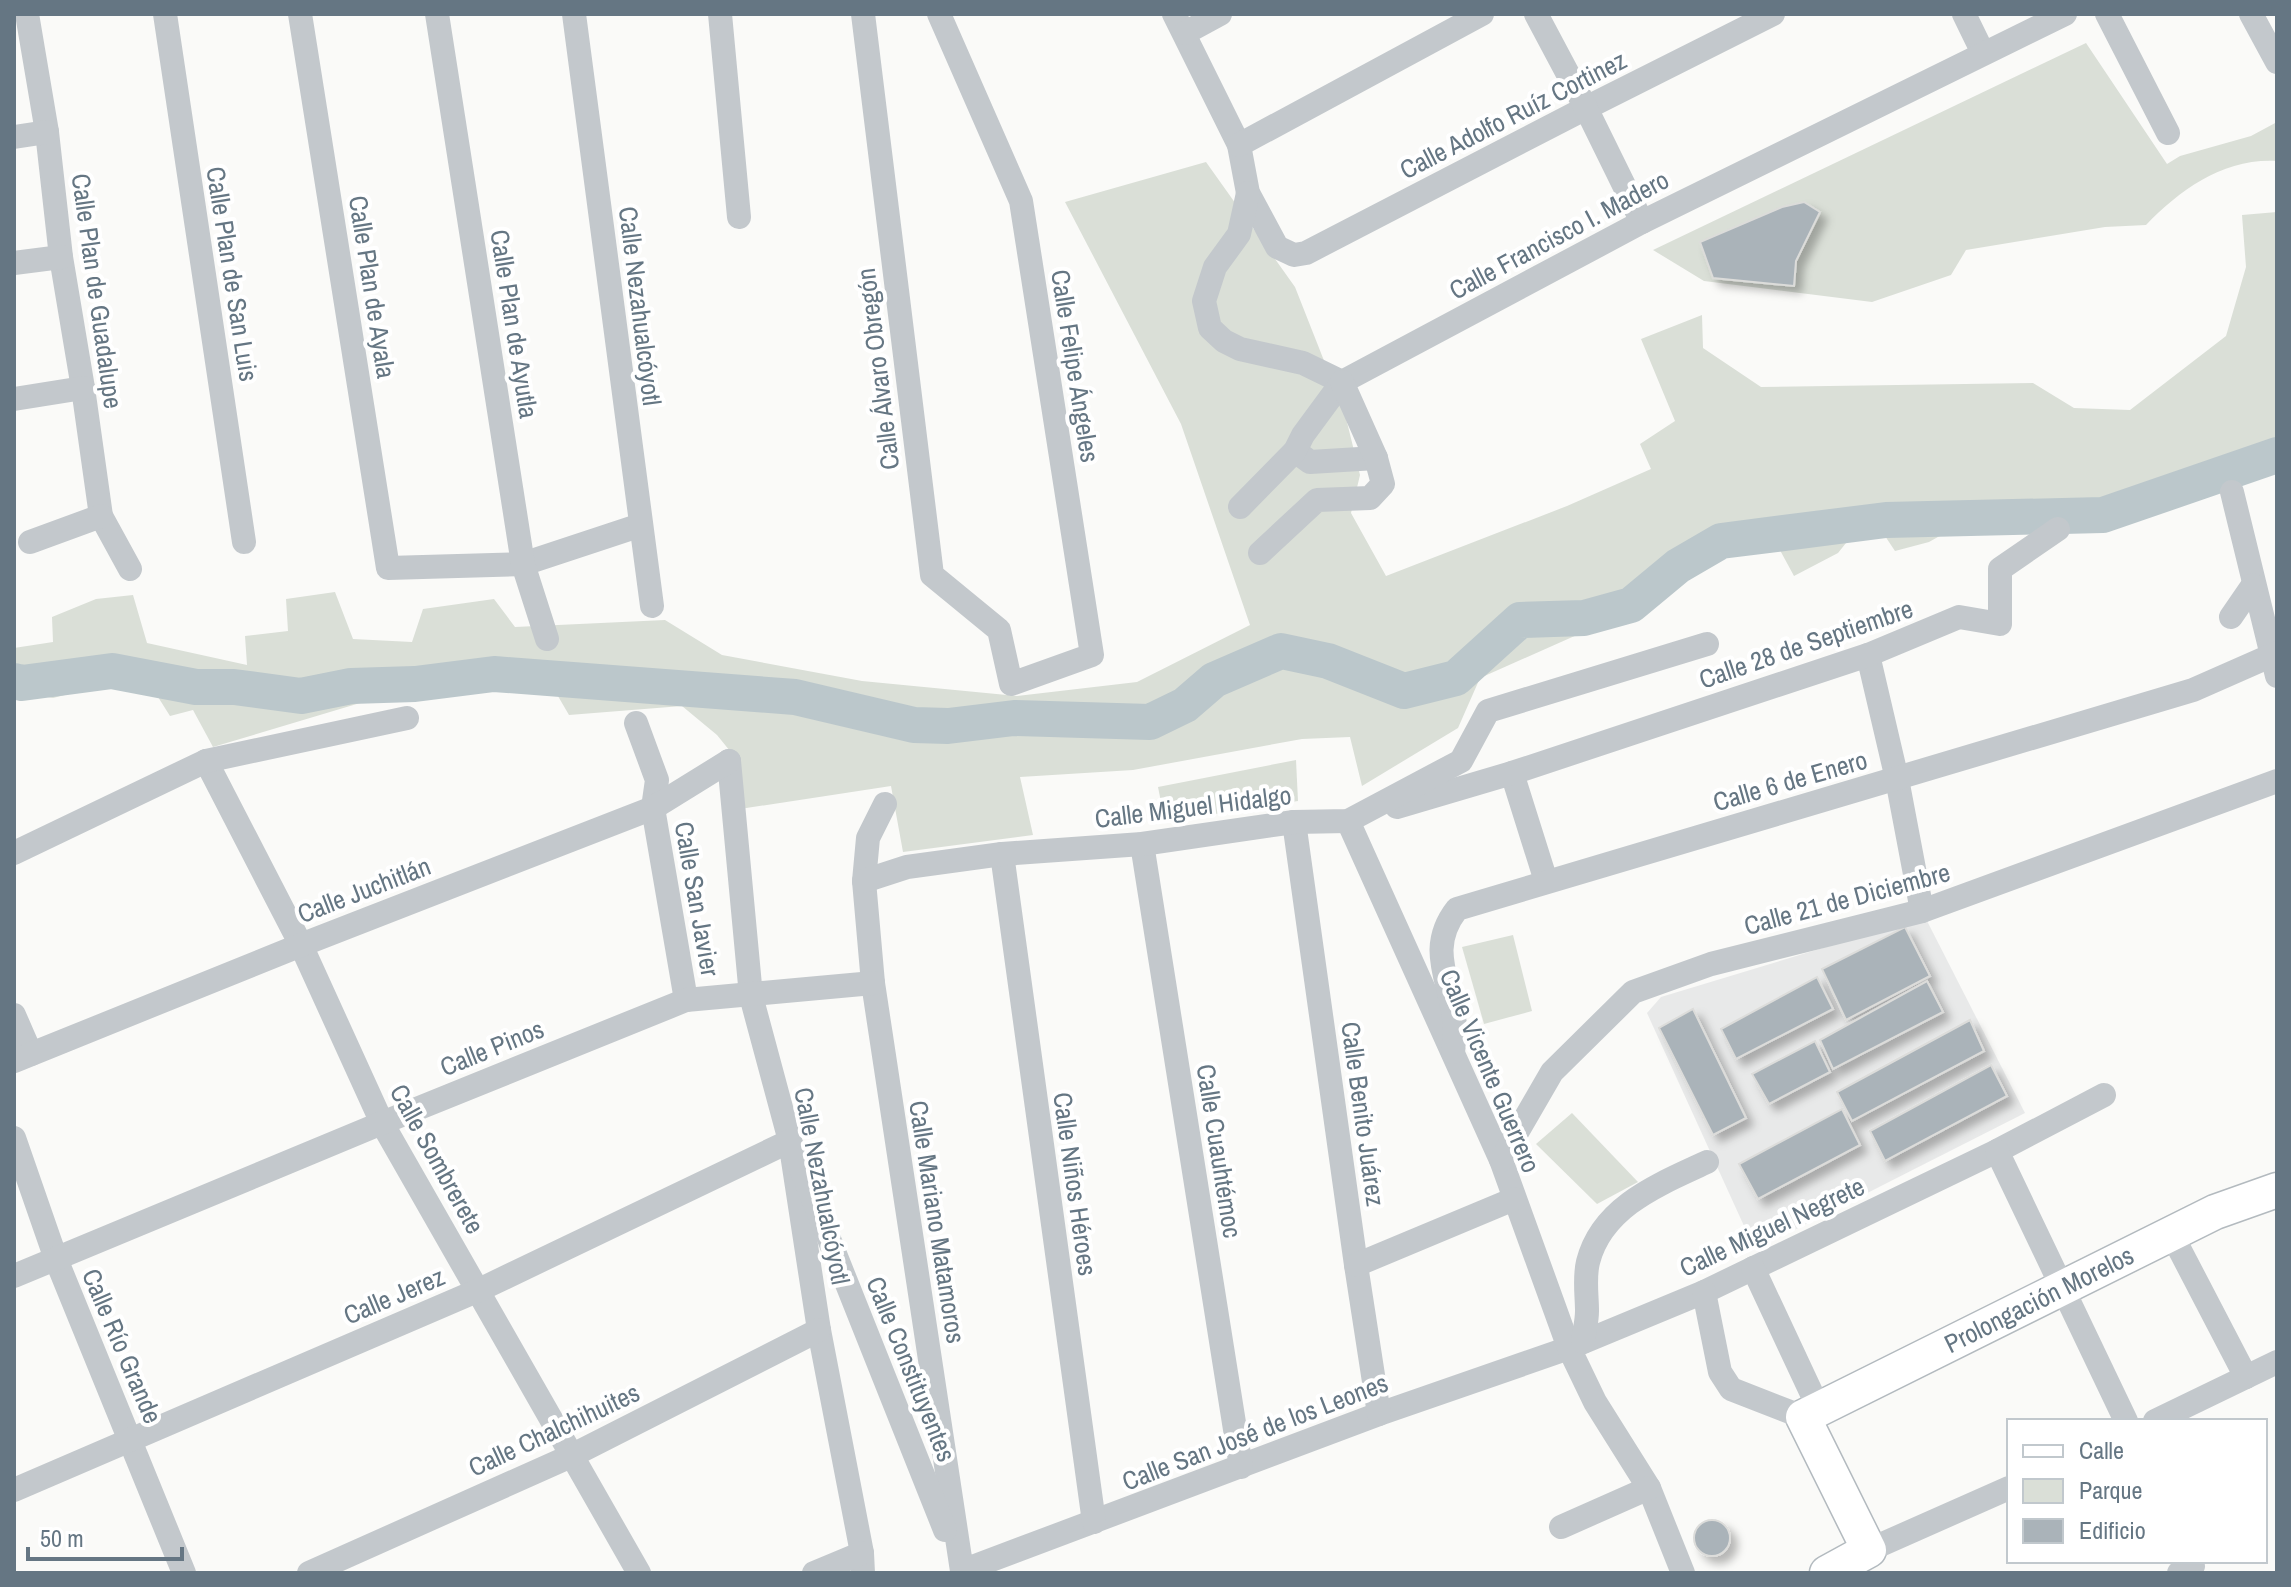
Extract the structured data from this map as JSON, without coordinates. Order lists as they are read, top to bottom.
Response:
{
  "streets": {
    "main road": ["Prolongación Morelos"],
    "street": [
      "Calle Adolfo Ruíz Cortinez",
      "Calle Francisco I. Madero",
      "Calle Plan de San Luis",
      "Calle Plan de Ayala",
      "Calle Plan de Guadalupe",
      "Calle Nezahualcóyotl",
      "Calle Plan de Ayutla",
      "Calle Felipe Ángeles",
      "Calle Álvaro Obregón",
      "Calle 28 de Septiembre",
      "Calle 6 de Enero",
      "Calle Miguel Hidalgo",
      "Calle Juchitlán",
      "Calle San Javier",
      "Calle 21 de Diciembre",
      "Calle Pinos",
      "Calle Vicente Guerrero",
      "Calle Benito Juárez",
      "Calle Cuauhtémoc",
      "Calle Sombrerete",
      "Calle Niños Héroes",
      "Calle Mariano Matamoros",
      "Calle Miguel Negrete",
      "Calle Jerez",
      "Calle Río Grande",
      "Calle Constituyentes",
      "Calle Chalchihuites",
      "Calle San José de los Leones"
    ]
  },
  "crossings": [
    ["Calle Plan de Ayala", "Calle Plan de Ayutla"],
    ["Calle Nezahualcóyotl", "Calle Juchitlán"],
    ["Calle Nezahualcóyotl", "Calle Pinos"],
    ["Calle Nezahualcóyotl", "Calle Jerez"],
    ["Calle Nezahualcóyotl", "Calle Constituyentes"],
    ["Calle Nezahualcóyotl", "Calle Chalchihuites"],
    ["Calle Felipe Ángeles", "Calle Álvaro Obregón"],
    ["Calle 28 de Septiembre", "Calle Miguel Hidalgo"],
    ["Calle 28 de Septiembre", "Calle Vicente Guerrero"],
    ["Calle 6 de Enero", "Calle Vicente Guerrero"],
    ["Calle Miguel Hidalgo", "Calle Vicente Guerrero"],
    ["Calle Miguel Hidalgo", "Calle Benito Juárez"],
    ["Calle Miguel Hidalgo", "Calle Cuauhtémoc"],
    ["Calle Miguel Hidalgo", "Calle Niños Héroes"],
    ["Calle Miguel Hidalgo", "Calle Mariano Matamoros"],
    ["Calle Juchitlán", "Calle San Javier"],
    ["Calle Juchitlán", "Calle Sombrerete"],
    ["Calle San Javier", "Calle Pinos"],
    ["Calle 21 de Diciembre", "Calle Vicente Guerrero"],
    ["Calle Pinos", "Calle Sombrerete"],
    ["Calle Pinos", "Calle Mariano Matamoros"],
    ["Calle Pinos", "Calle Río Grande"],
    ["Calle Vicente Guerrero", "Calle Miguel Negrete"],
    ["Calle Vicente Guerrero", "Calle San José de los Leones"],
    ["Calle Benito Juárez", "Calle San José de los Leones"],
    ["Calle Cuauhtémoc", "Calle San José de los Leones"],
    ["Calle Sombrerete", "Calle Jerez"],
    ["Calle Sombrerete", "Calle Chalchihuites"],
    ["Calle Niños Héroes", "Calle San José de los Leones"],
    ["Calle Mariano Matamoros", "Calle Constituyentes"],
    ["Calle Mariano Matamoros", "Calle San José de los Leones"],
    ["Calle Miguel Negrete", "Calle San José de los Leones"],
    ["Calle Jerez", "Calle Río Grande"],
    ["Calle Jerez", "Calle Constituyentes"],
    ["Calle Constituyentes", "Calle San José de los Leones"]
  ],
  "legend": ["Calle", "Parque", "Edificio"],
  "scale_bar": "50 m"
}
